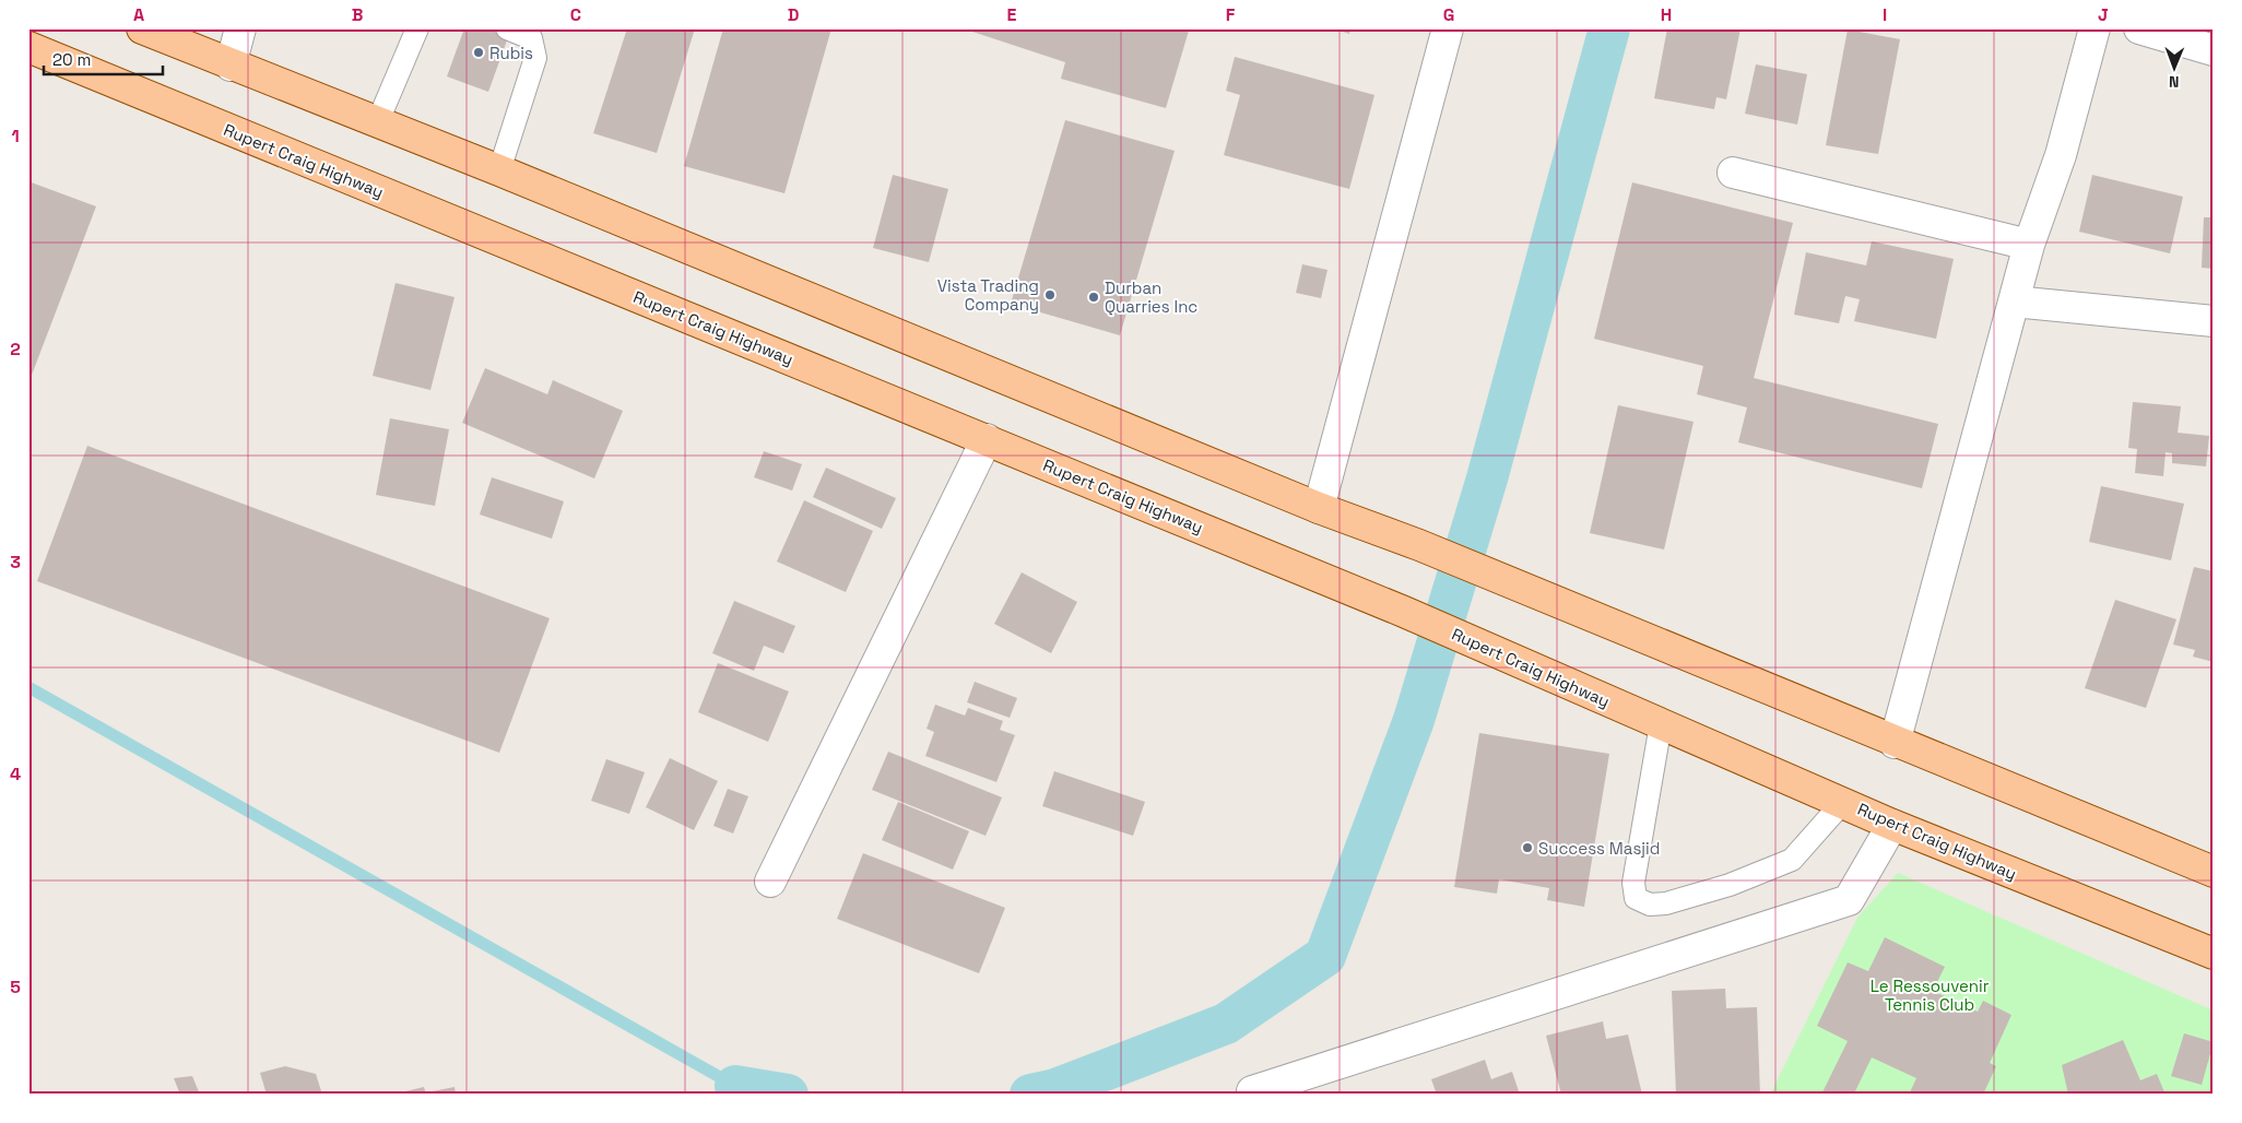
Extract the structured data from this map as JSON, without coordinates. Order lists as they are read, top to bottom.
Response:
{
  "streets": {
    "main road": ["Rupert Craig Highway"]
  },
  "parks": ["Le Ressouvenir Tennis Club"],
  "places": [
    "Rubis",
    "Vista Trading Company",
    "Durban Quarries Inc",
    "Success Masjid"
  ],
  "scale_bar": "20 m",
  "north": "bottom",
  "grid": {
    "columns": [
      "A",
      "B",
      "C",
      "D",
      "E",
      "F",
      "G",
      "H",
      "I",
      "J"
    ],
    "rows": [
      "1",
      "2",
      "3",
      "4",
      "5"
    ]
  }
}
